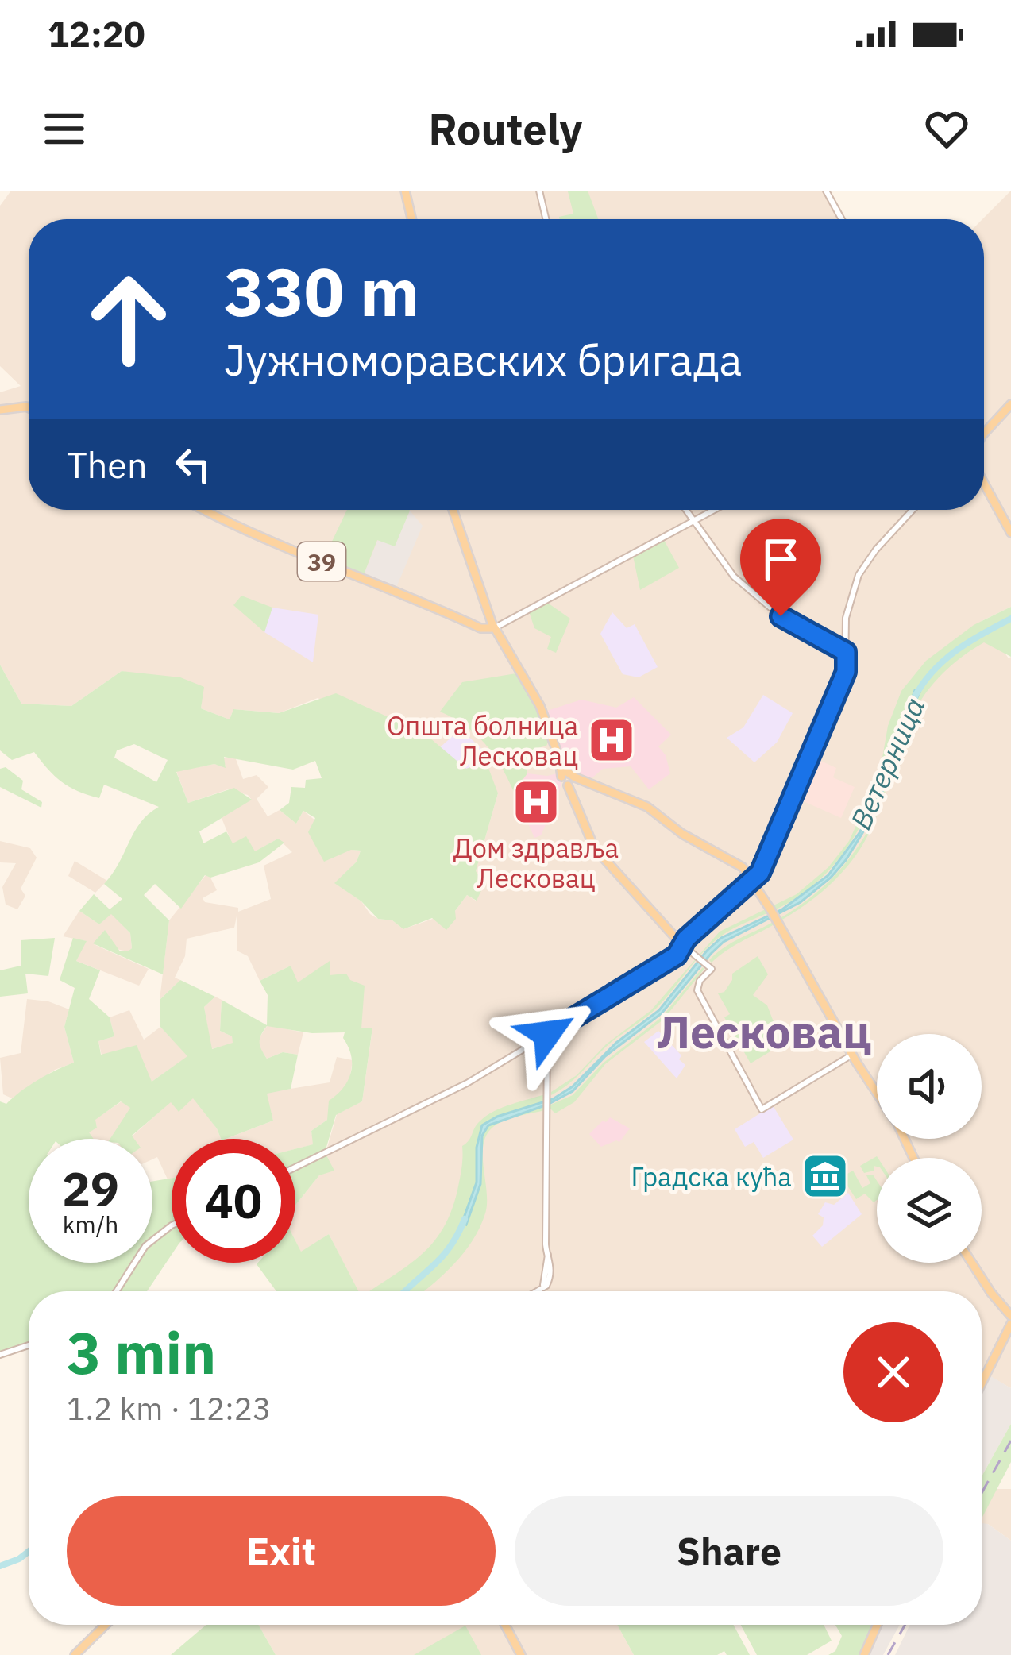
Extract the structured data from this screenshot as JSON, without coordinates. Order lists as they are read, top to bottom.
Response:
{
  "streets": {
    "main road": ["39"]
  },
  "districts": ["Лесковац"],
  "water": ["Ветерница"],
  "places": {
    "hospital": ["Општа болница Лесковац", "Дом здравља Лесковац"],
    "museum": ["Градска кућа"]
  },
  "page": {
    "status": "12:20",
    "header": "Routely",
    "turn": ["330 m", "Јужноморавских бригада"],
    "then": "Then",
    "speed": "29 km/h",
    "limit": "40",
    "heading": ["3 min", "1.2 km · 12:23"],
    "buttons": ["Exit", "Share"]
  }
}
